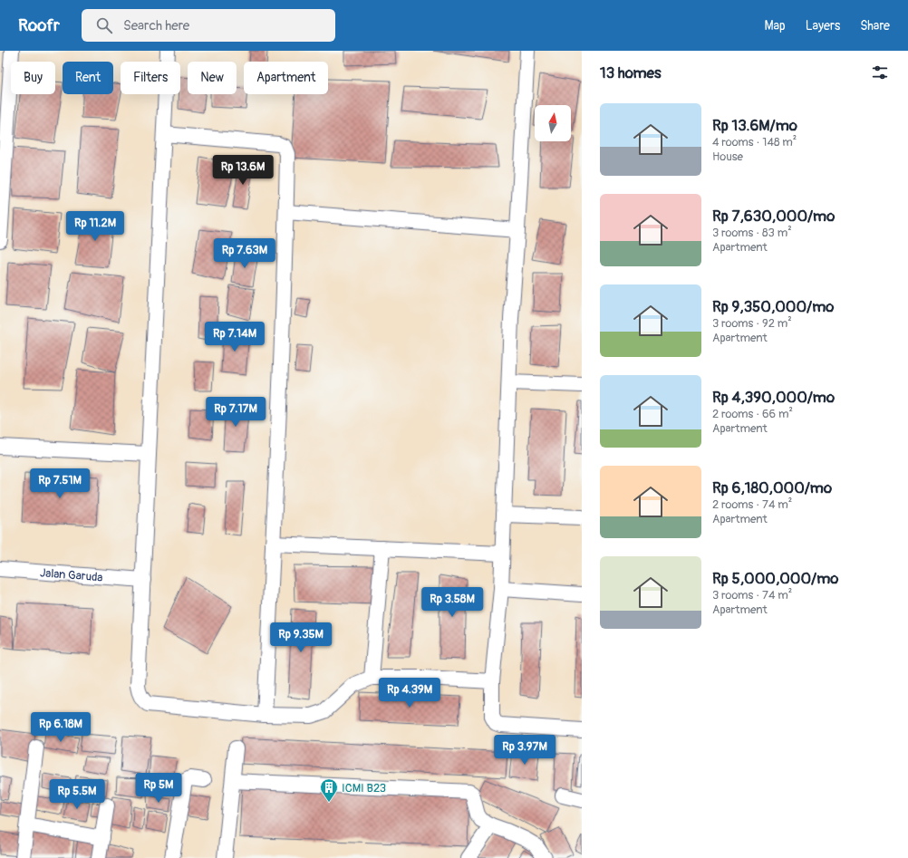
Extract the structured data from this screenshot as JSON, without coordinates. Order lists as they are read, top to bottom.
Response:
{
  "streets": {
    "street": ["Jalan Garuda"]
  },
  "places": {
    "building": ["ICMI B23"]
  },
  "north": "top",
  "page": {
    "header": "Roofr",
    "search": "Search here",
    "nav": ["Map", "Layers", "Share"],
    "heading": "13 homes",
    "chip": [
      "Buy",
      "Rent",
      "Filters",
      "New",
      "Apartment"
    ],
    "list": [
      {
        "name": "Rp 13.6M/mo",
        "note": "4 rooms · 148 m² · House"
      },
      {
        "name": "Rp 7,630,000/mo",
        "note": "3 rooms · 83 m² · Apartment"
      },
      {
        "name": "Rp 9,350,000/mo",
        "note": "3 rooms · 92 m² · Apartment"
      },
      {
        "name": "Rp 4,390,000/mo",
        "note": "2 rooms · 66 m² · Apartment"
      },
      {
        "name": "Rp 6,180,000/mo",
        "note": "2 rooms · 74 m² · Apartment"
      },
      {
        "name": "Rp 5,000,000/mo",
        "note": "3 rooms · 74 m² · Apartment"
      }
    ],
    "price": [
      "Rp 13.6M",
      "Rp 11.2M",
      "Rp 7.63M",
      "Rp 7.14M",
      "Rp 7.17M",
      "Rp 7.51M",
      "Rp 3.58M",
      "Rp 9.35M",
      "Rp 4.39M",
      "Rp 6.18M",
      "Rp 3.97M",
      "Rp 5M",
      "Rp 5.5M"
    ]
  }
}
